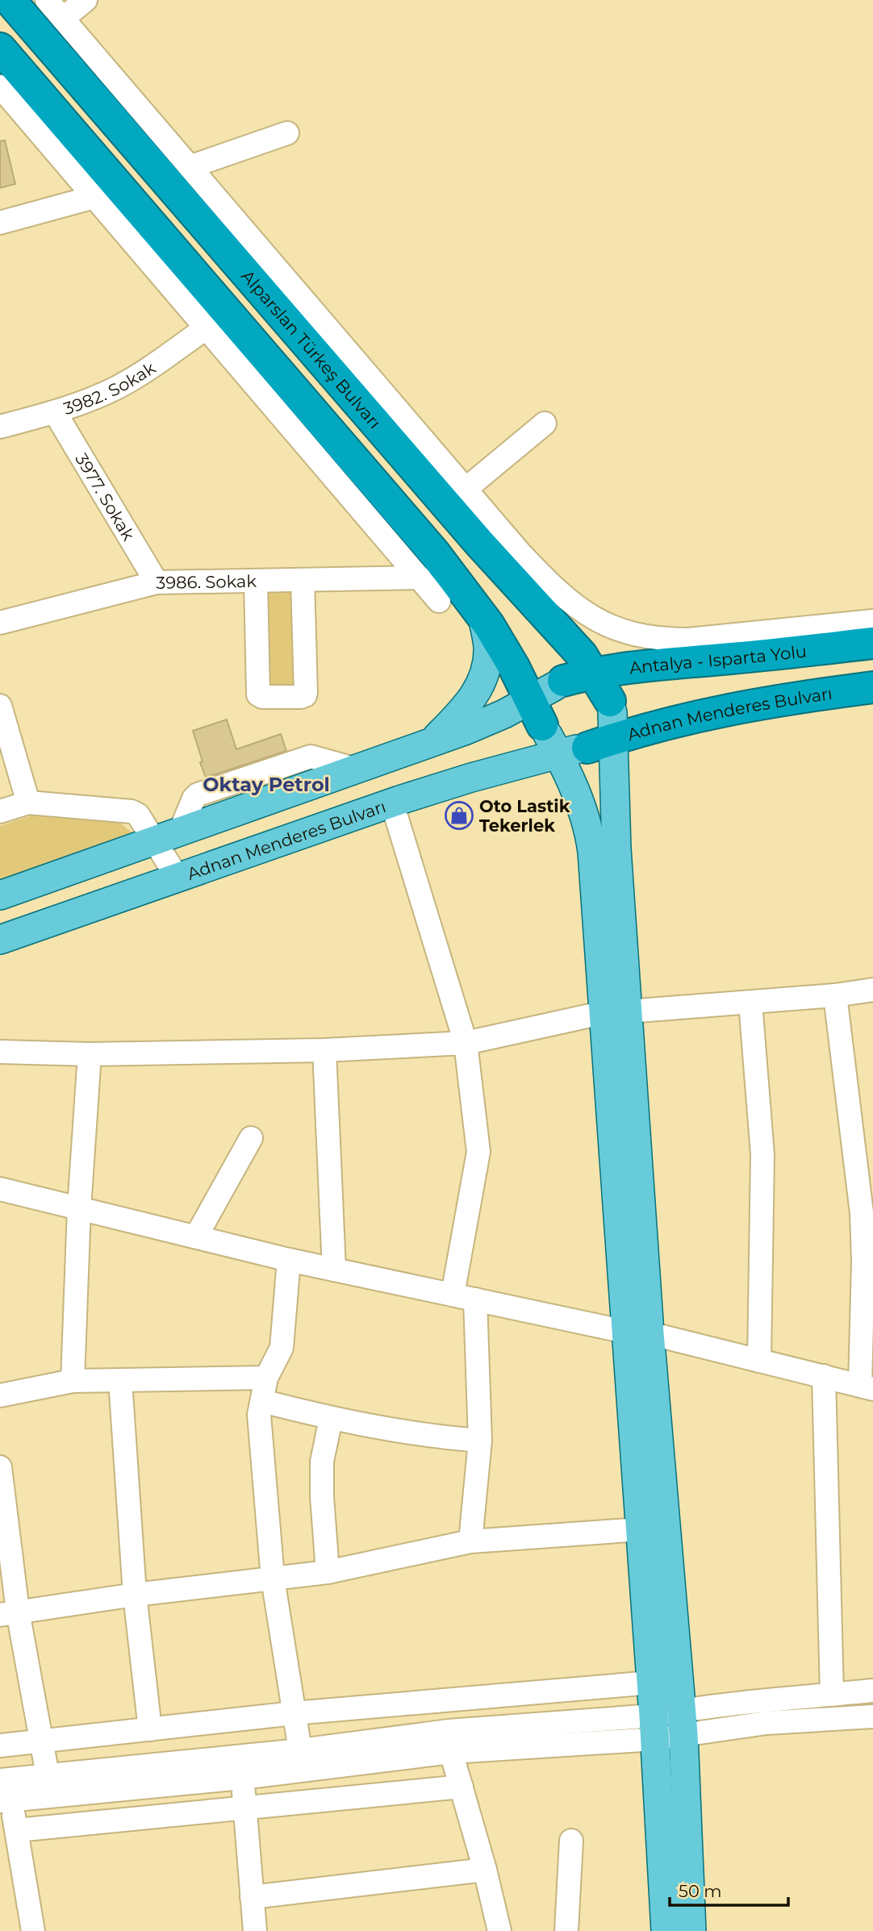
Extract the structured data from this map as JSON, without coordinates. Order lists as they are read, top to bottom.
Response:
{
  "streets": {
    "highway": ["Alparslan Türkeş Bulvarı", "Antalya - Isparta Yolu", "Adnan Menderes Bulvarı"],
    "street": ["3982. Sokak", "3977. Sokak", "3986. Sokak"]
  },
  "crossings": [
    ["Alparslan Türkeş Bulvarı", "Antalya - Isparta Yolu"],
    ["Alparslan Türkeş Bulvarı", "Adnan Menderes Bulvarı"],
    ["3982. Sokak", "3977. Sokak"],
    ["3977. Sokak", "3986. Sokak"]
  ],
  "districts": ["Oktay Petrol"],
  "places": {
    "shop": ["Oto Lastik Tekerlek"]
  },
  "scale_bar": "50 m"
}
